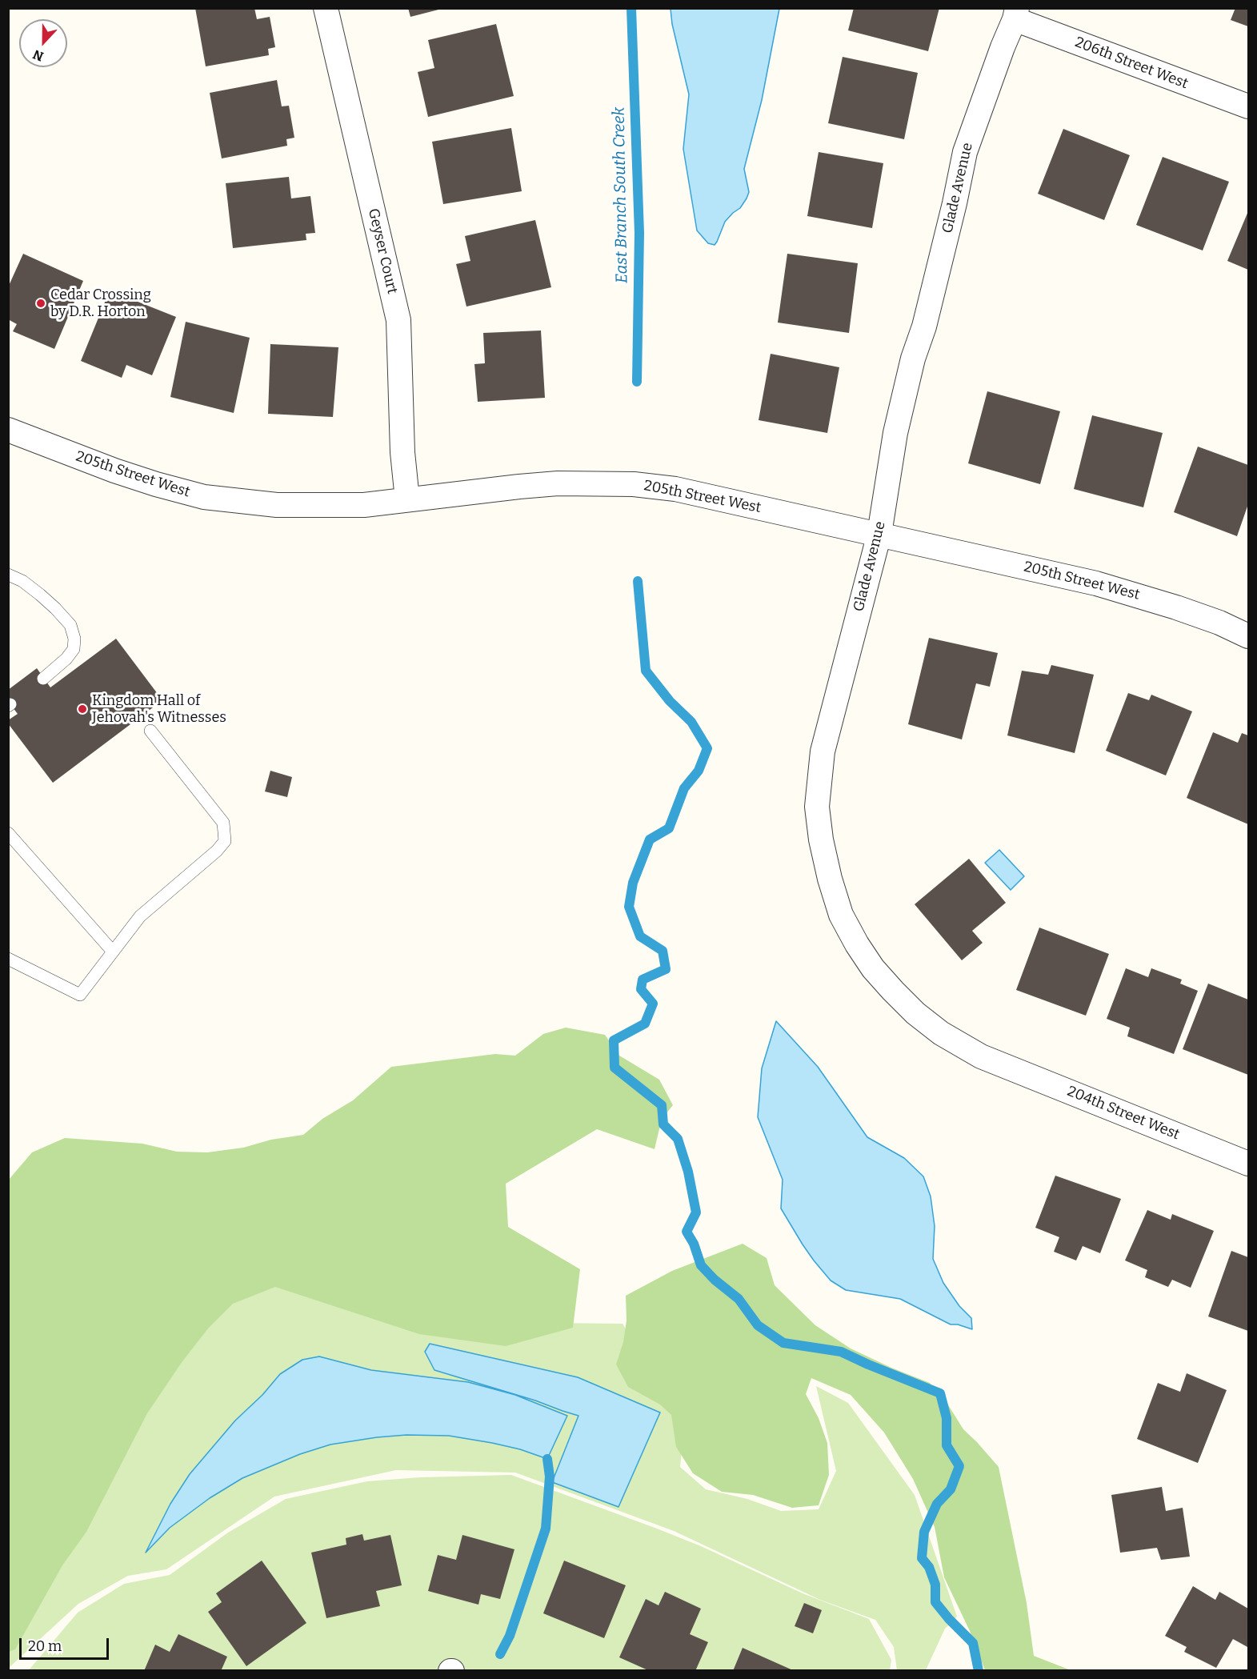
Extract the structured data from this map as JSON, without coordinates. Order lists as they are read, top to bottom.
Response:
{
  "streets": {
    "street": [
      "206th Street West",
      "Glade Avenue",
      "Geyser Court",
      "205th Street West",
      "204th Street West"
    ]
  },
  "crossings": [
    ["206th Street West", "Glade Avenue"],
    ["Glade Avenue", "205th Street West"],
    ["Glade Avenue", "204th Street West"],
    ["Geyser Court", "205th Street West"]
  ],
  "water": ["East Branch South Creek"],
  "places": ["Cedar Crossing by D.R. Horton", "Kingdom Hall of Jehovah's Witnesses"],
  "scale_bar": "20 m",
  "north": "bottom"
}
